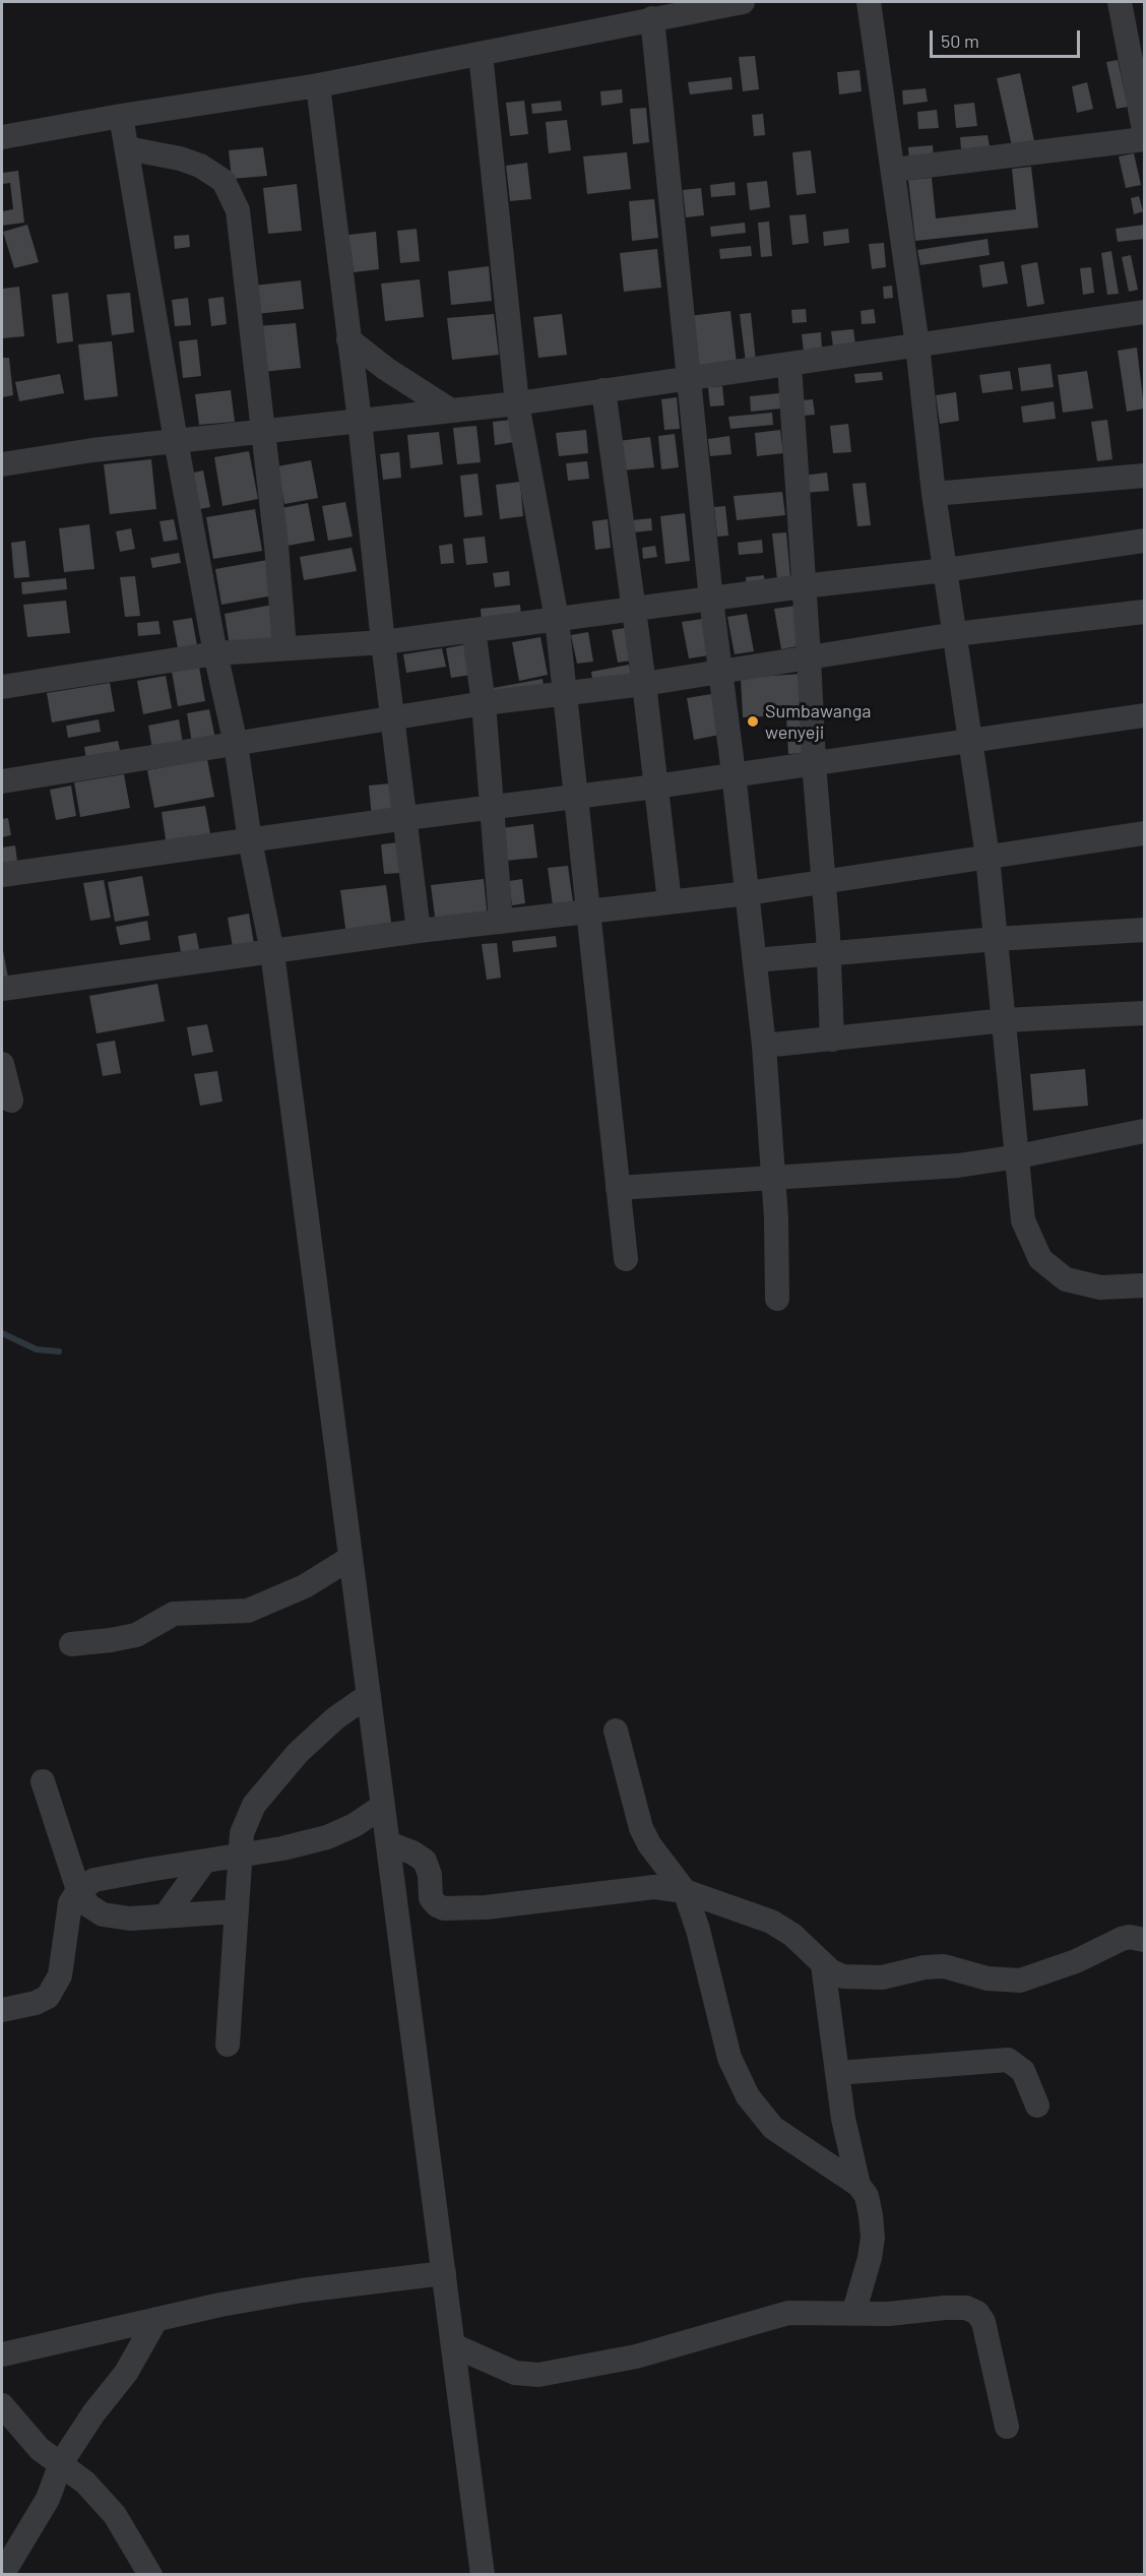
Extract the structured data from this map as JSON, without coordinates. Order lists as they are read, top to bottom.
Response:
{
  "places": ["Sumbawanga wenyeji"],
  "scale_bar": "50 m"
}
